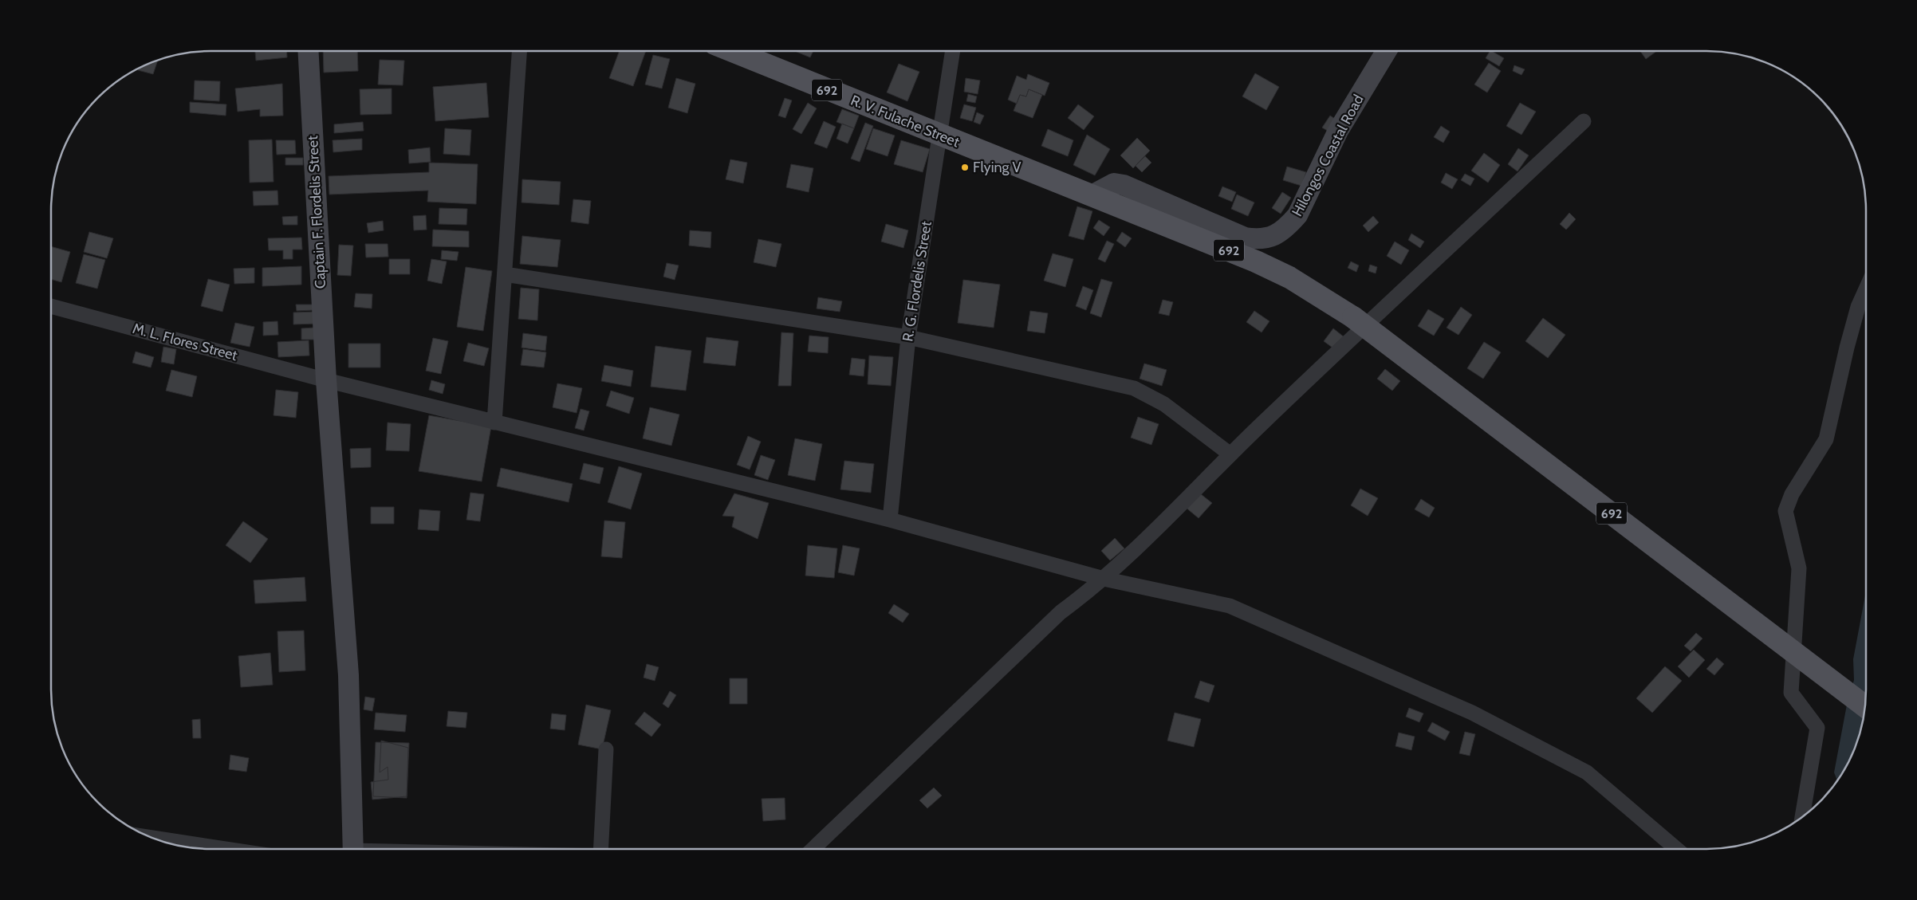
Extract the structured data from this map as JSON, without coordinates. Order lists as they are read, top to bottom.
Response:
{
  "streets": {
    "main road": ["692", "R. V. Fulache Street"],
    "street": [
      "Hilongos Coastal Road",
      "Captain F. Flordelis Street",
      "R. G. Flordelis Street",
      "M. L. Flores Street"
    ]
  },
  "crossings": [
    ["692", "R. V. Fulache Street"],
    ["692", "Hilongos Coastal Road"],
    ["R. V. Fulache Street", "Hilongos Coastal Road"],
    ["R. V. Fulache Street", "R. G. Flordelis Street"],
    ["Captain F. Flordelis Street", "M. L. Flores Street"],
    ["R. G. Flordelis Street", "M. L. Flores Street"]
  ],
  "places": ["Flying V"]
}
